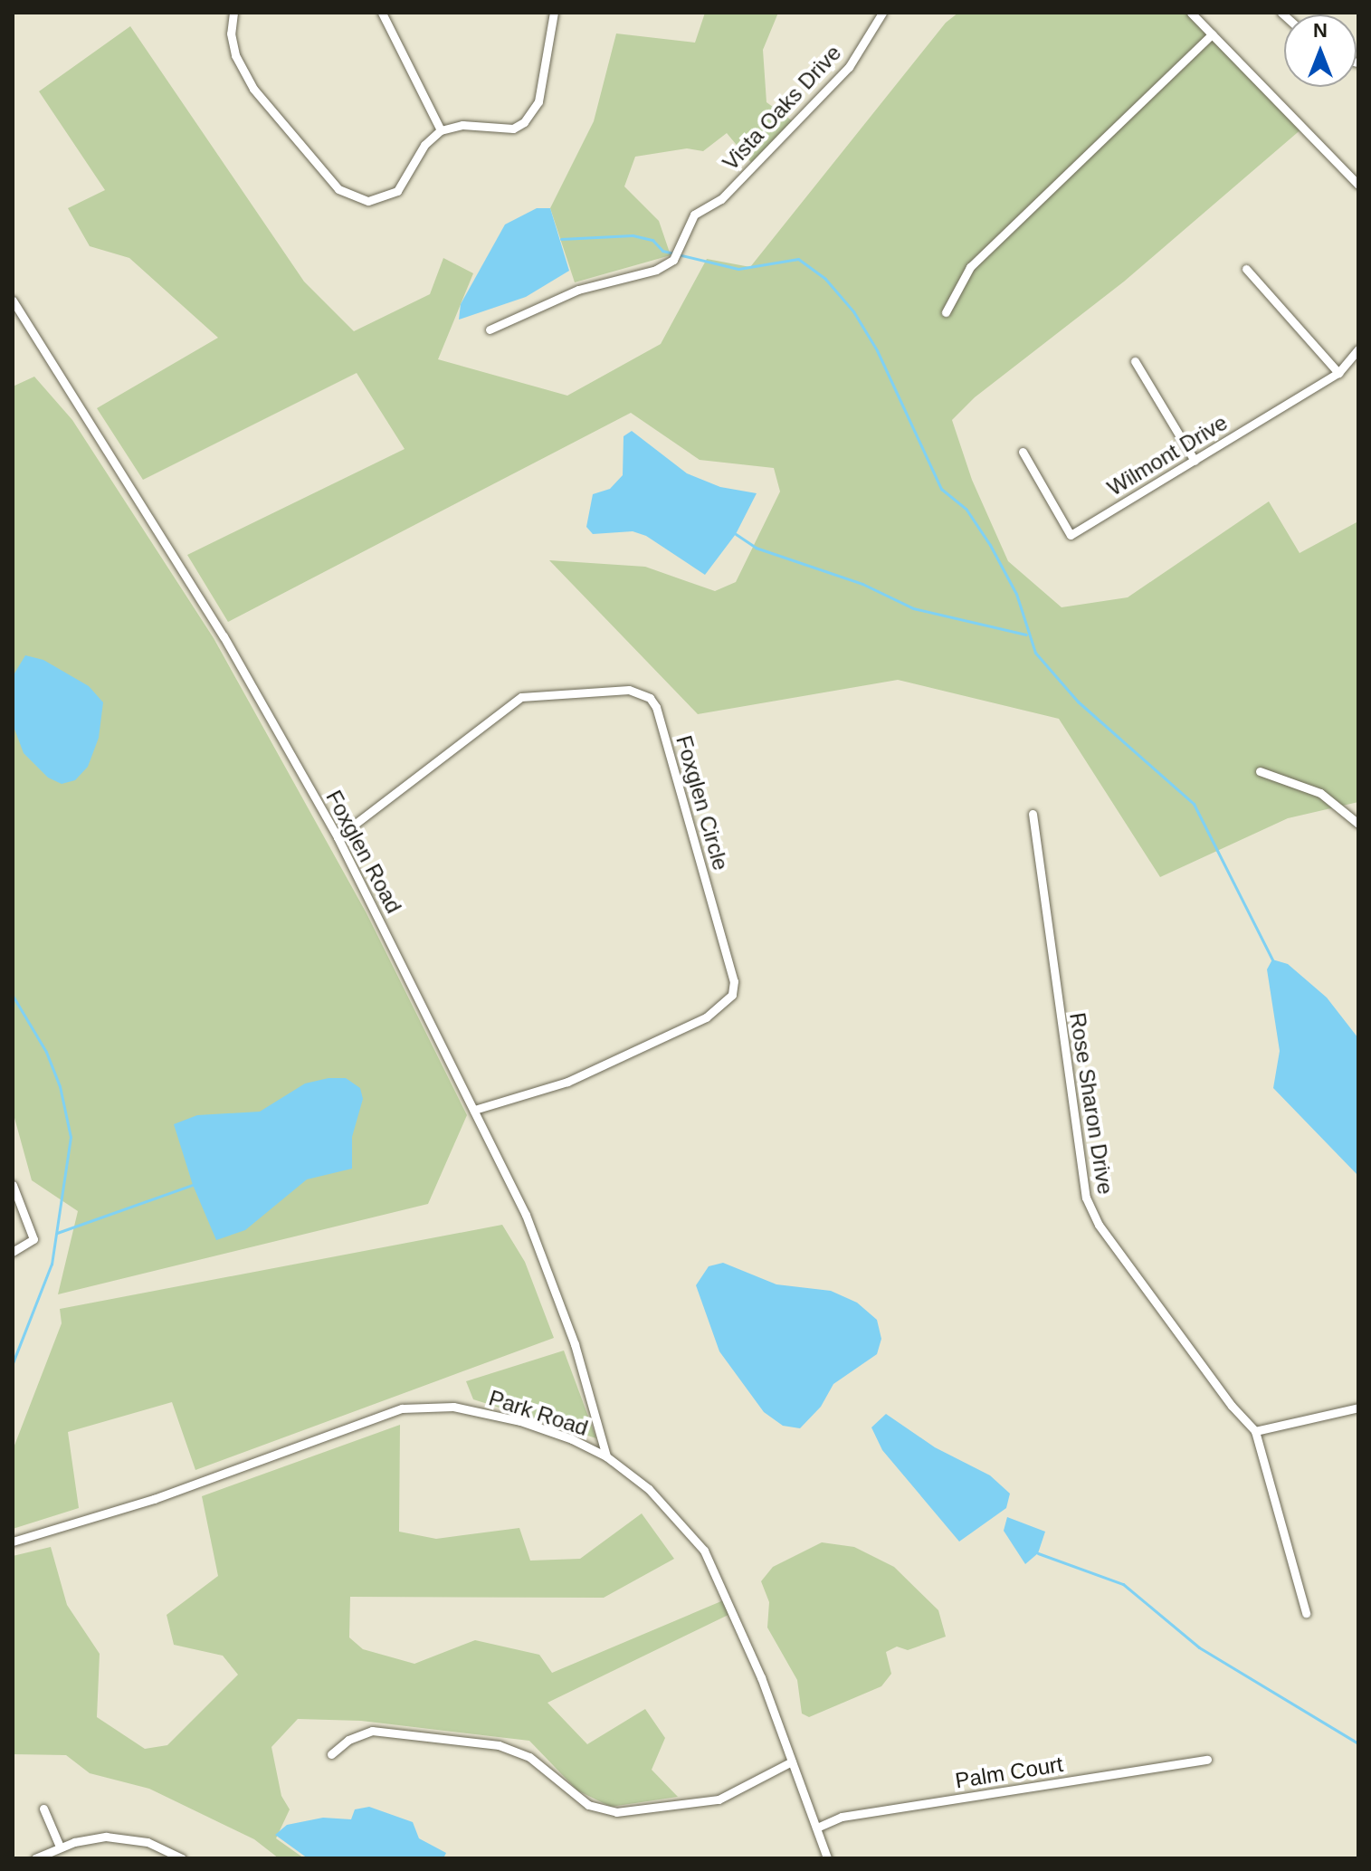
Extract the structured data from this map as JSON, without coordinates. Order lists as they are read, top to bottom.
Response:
{
  "streets": {
    "street": [
      "Vista Oaks Drive",
      "Wilmont Drive",
      "Foxglen Circle",
      "Foxglen Road",
      "Rose Sharon Drive",
      "Park Road",
      "Palm Court"
    ]
  },
  "crossings": [
    ["Foxglen Circle", "Foxglen Road"],
    ["Foxglen Road", "Park Road"],
    ["Park Road", "Palm Court"]
  ],
  "north": "top"
}
